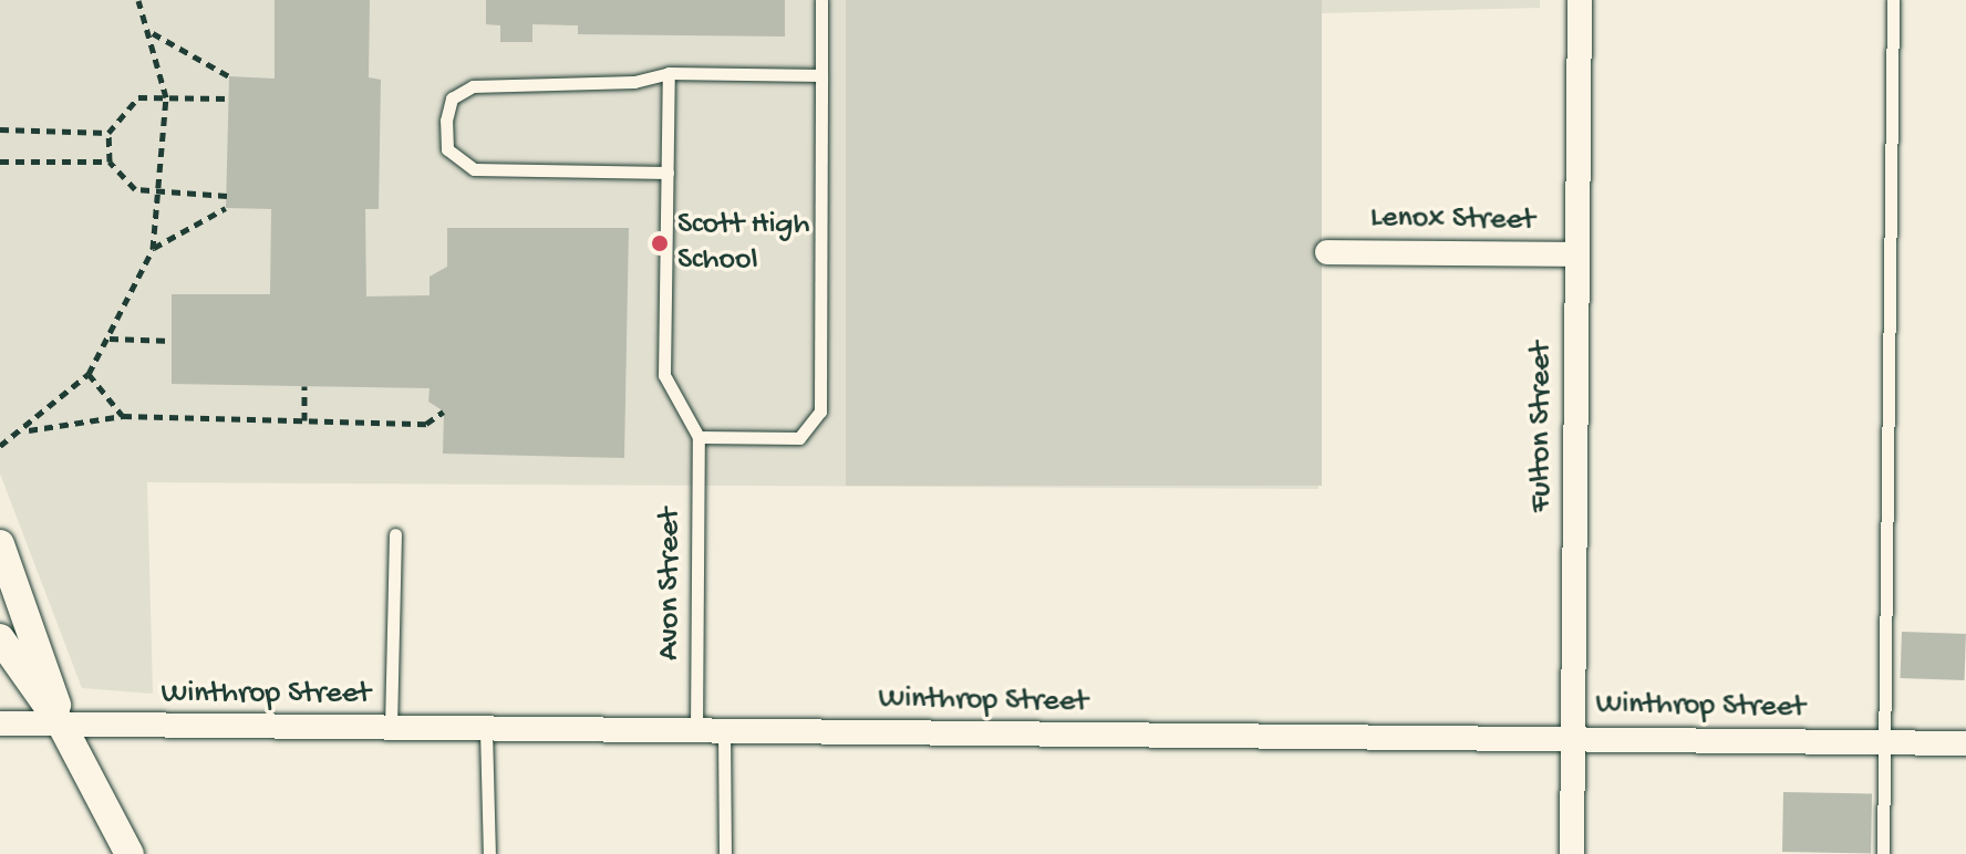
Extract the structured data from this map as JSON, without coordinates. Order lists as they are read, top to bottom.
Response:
{
  "streets": {
    "street": ["Lenox Street", "Fulton Street", "Winthrop Street"],
    "lane": ["Avon Street"]
  },
  "crossings": [
    ["Lenox Street", "Fulton Street"],
    ["Fulton Street", "Winthrop Street"],
    ["Avon Street", "Winthrop Street"]
  ],
  "places": ["Scott High School"]
}
